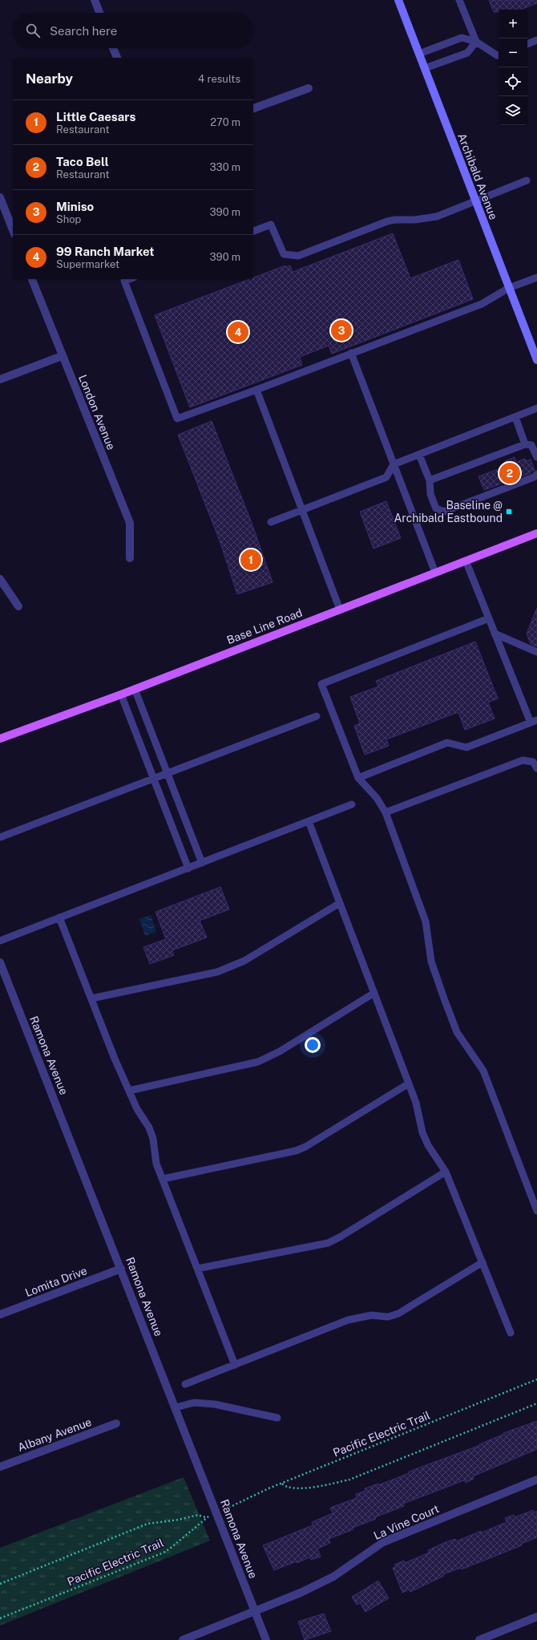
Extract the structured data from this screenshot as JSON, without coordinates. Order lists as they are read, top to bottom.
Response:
{
  "streets": {
    "main road": ["Archibald Avenue", "Base Line Road"],
    "street": [
      "London Avenue",
      "Ramona Avenue",
      "Lomita Drive",
      "Albany Avenue",
      "La Vine Court"
    ],
    "path": ["Pacific Electric Trail"]
  },
  "crossings": [
    ["Ramona Avenue", "Lomita Drive"],
    ["Ramona Avenue", "La Vine Court"]
  ],
  "places": {
    "transit": ["Baseline @ Archibald Eastbound"]
  },
  "page": {
    "map_buttons": ["+", "−"],
    "search": "Search here",
    "heading": ["Nearby", "4 results"],
    "list": [
      {
        "mark": "1",
        "name": "Little Caesars",
        "note": "Restaurant",
        "value": "270 m"
      },
      {
        "mark": "2",
        "name": "Taco Bell",
        "note": "Restaurant",
        "value": "330 m"
      },
      {
        "mark": "3",
        "name": "Miniso",
        "note": "Shop",
        "value": "390 m"
      },
      {
        "mark": "4",
        "name": "99 Ranch Market",
        "note": "Supermarket",
        "value": "390 m"
      }
    ],
    "pins": [
      "3",
      "4",
      "2",
      "1"
    ]
  }
}
